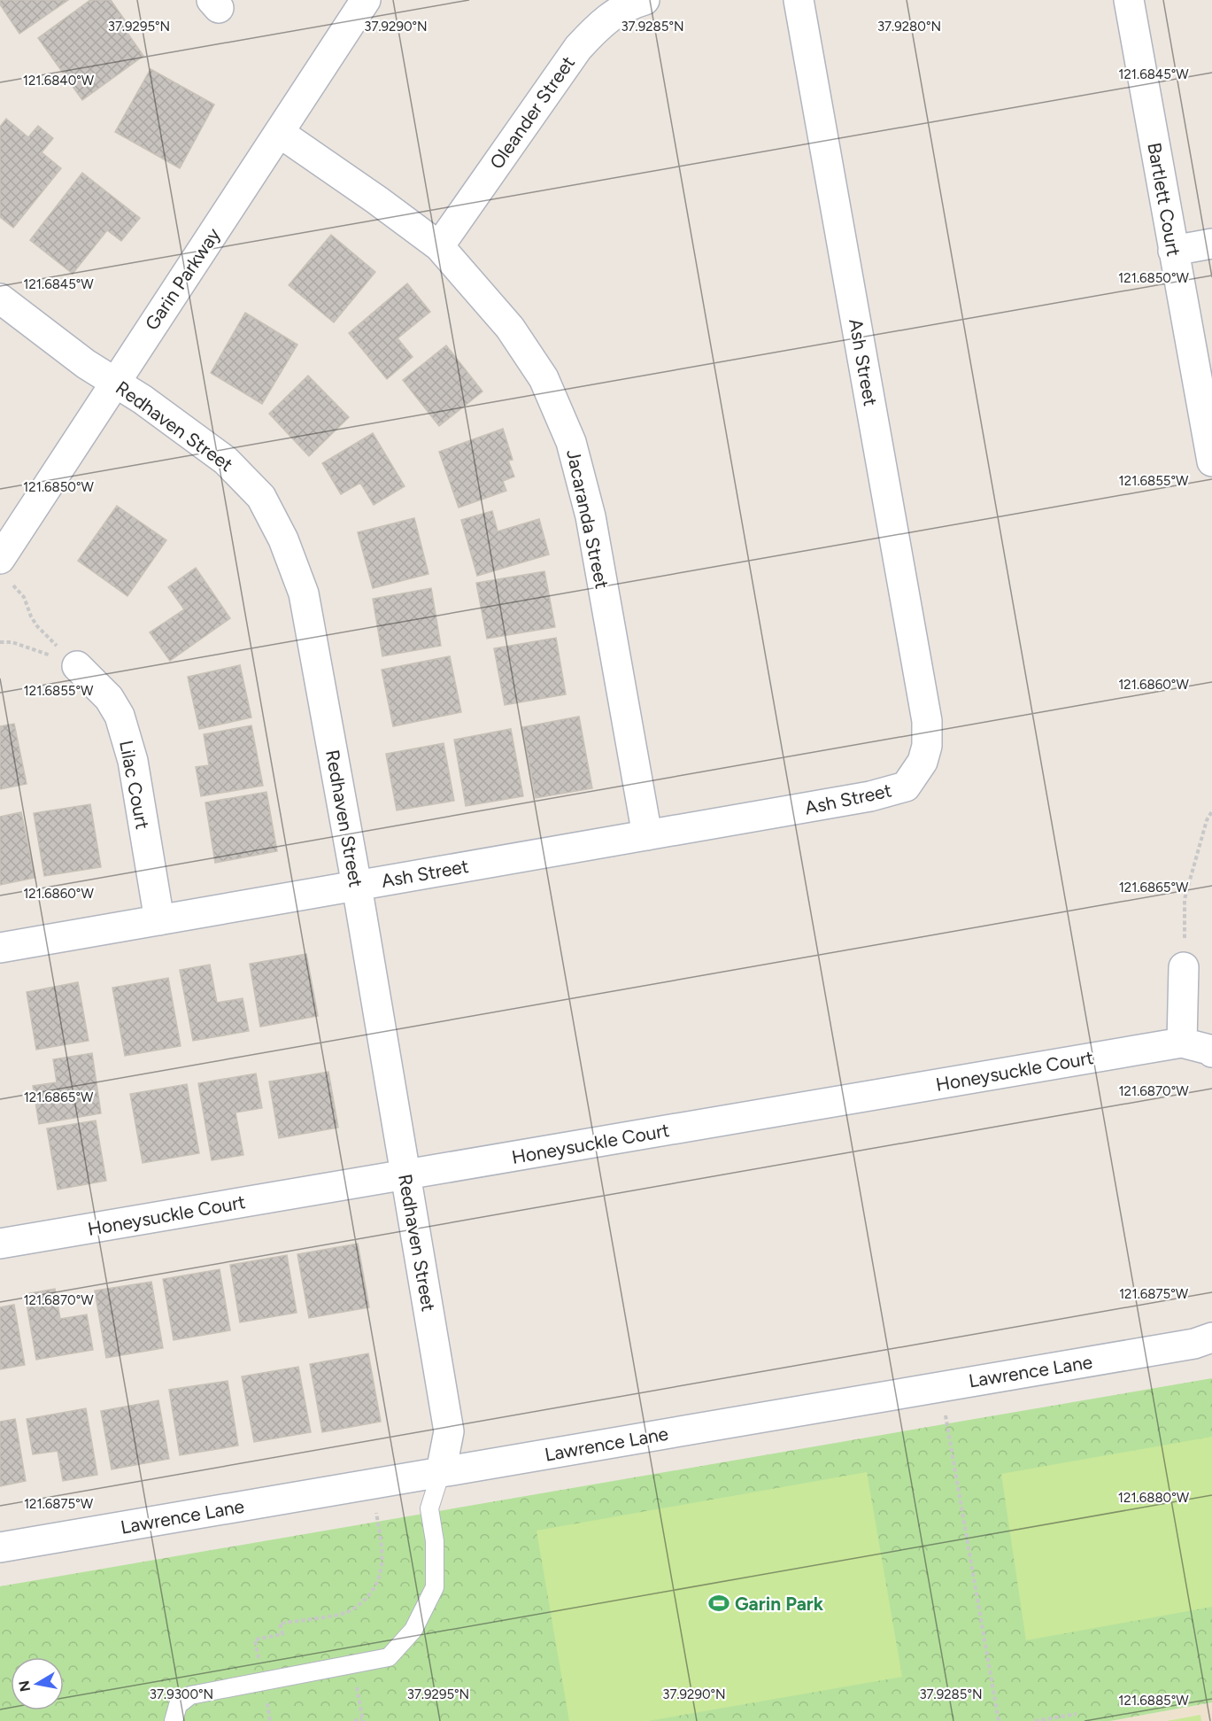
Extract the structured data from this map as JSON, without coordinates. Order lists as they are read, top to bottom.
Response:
{
  "streets": {
    "street": [
      "Oleander Street",
      "Bartlett Court",
      "Garin Parkway",
      "Ash Street",
      "Redhaven Street",
      "Jacaranda Street",
      "Lilac Court",
      "Honeysuckle Court",
      "Lawrence Lane"
    ]
  },
  "crossings": [
    ["Oleander Street", "Jacaranda Street"],
    ["Garin Parkway", "Redhaven Street"],
    ["Garin Parkway", "Jacaranda Street"],
    ["Ash Street", "Redhaven Street"],
    ["Ash Street", "Jacaranda Street"],
    ["Ash Street", "Lilac Court"],
    ["Redhaven Street", "Honeysuckle Court"],
    ["Redhaven Street", "Lawrence Lane"]
  ],
  "places": {
    "sports": ["Garin Park"]
  },
  "north": "left",
  "coordinates": [
    "37.9295°N",
    "37.9290°N",
    "37.9285°N",
    "37.9280°N",
    "121.6845°W",
    "121.6840°W",
    "121.6850°W",
    "121.6855°W",
    "121.6860°W",
    "121.6865°W",
    "121.6870°W",
    "121.6875°W",
    "121.6880°W",
    "37.9300°N",
    "121.6885°W"
  ]
}
